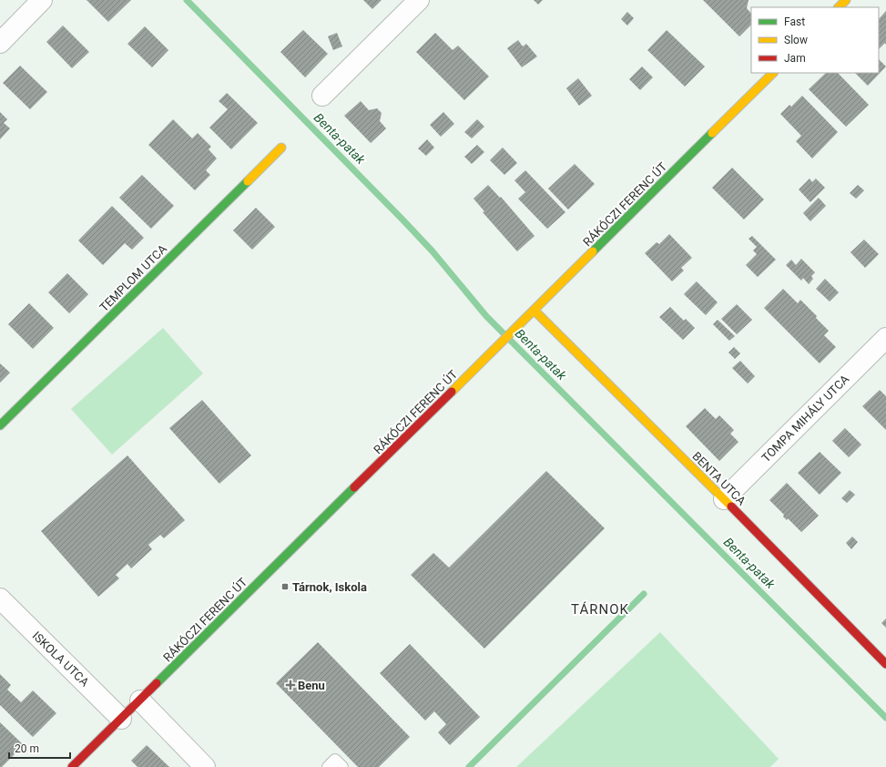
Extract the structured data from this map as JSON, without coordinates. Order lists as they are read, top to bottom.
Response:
{
  "streets": {
    "street": [
      "RÁKÓCZI FERENC ÚT",
      "TEMPLOM UTCA",
      "TOMPA MIHÁLY UTCA",
      "BENTA UTCA",
      "ISKOLA UTCA"
    ]
  },
  "crossings": [
    ["RÁKÓCZI FERENC ÚT", "BENTA UTCA"],
    ["RÁKÓCZI FERENC ÚT", "ISKOLA UTCA"],
    ["TOMPA MIHÁLY UTCA", "BENTA UTCA"]
  ],
  "districts": ["TÁRNOK"],
  "water": ["Benta-patak"],
  "places": {
    "transit": ["Tárnok, Iskola"],
    "health": ["Benu"]
  },
  "legend": ["Fast", "Slow", "Jam"],
  "scale_bar": "20 m"
}
